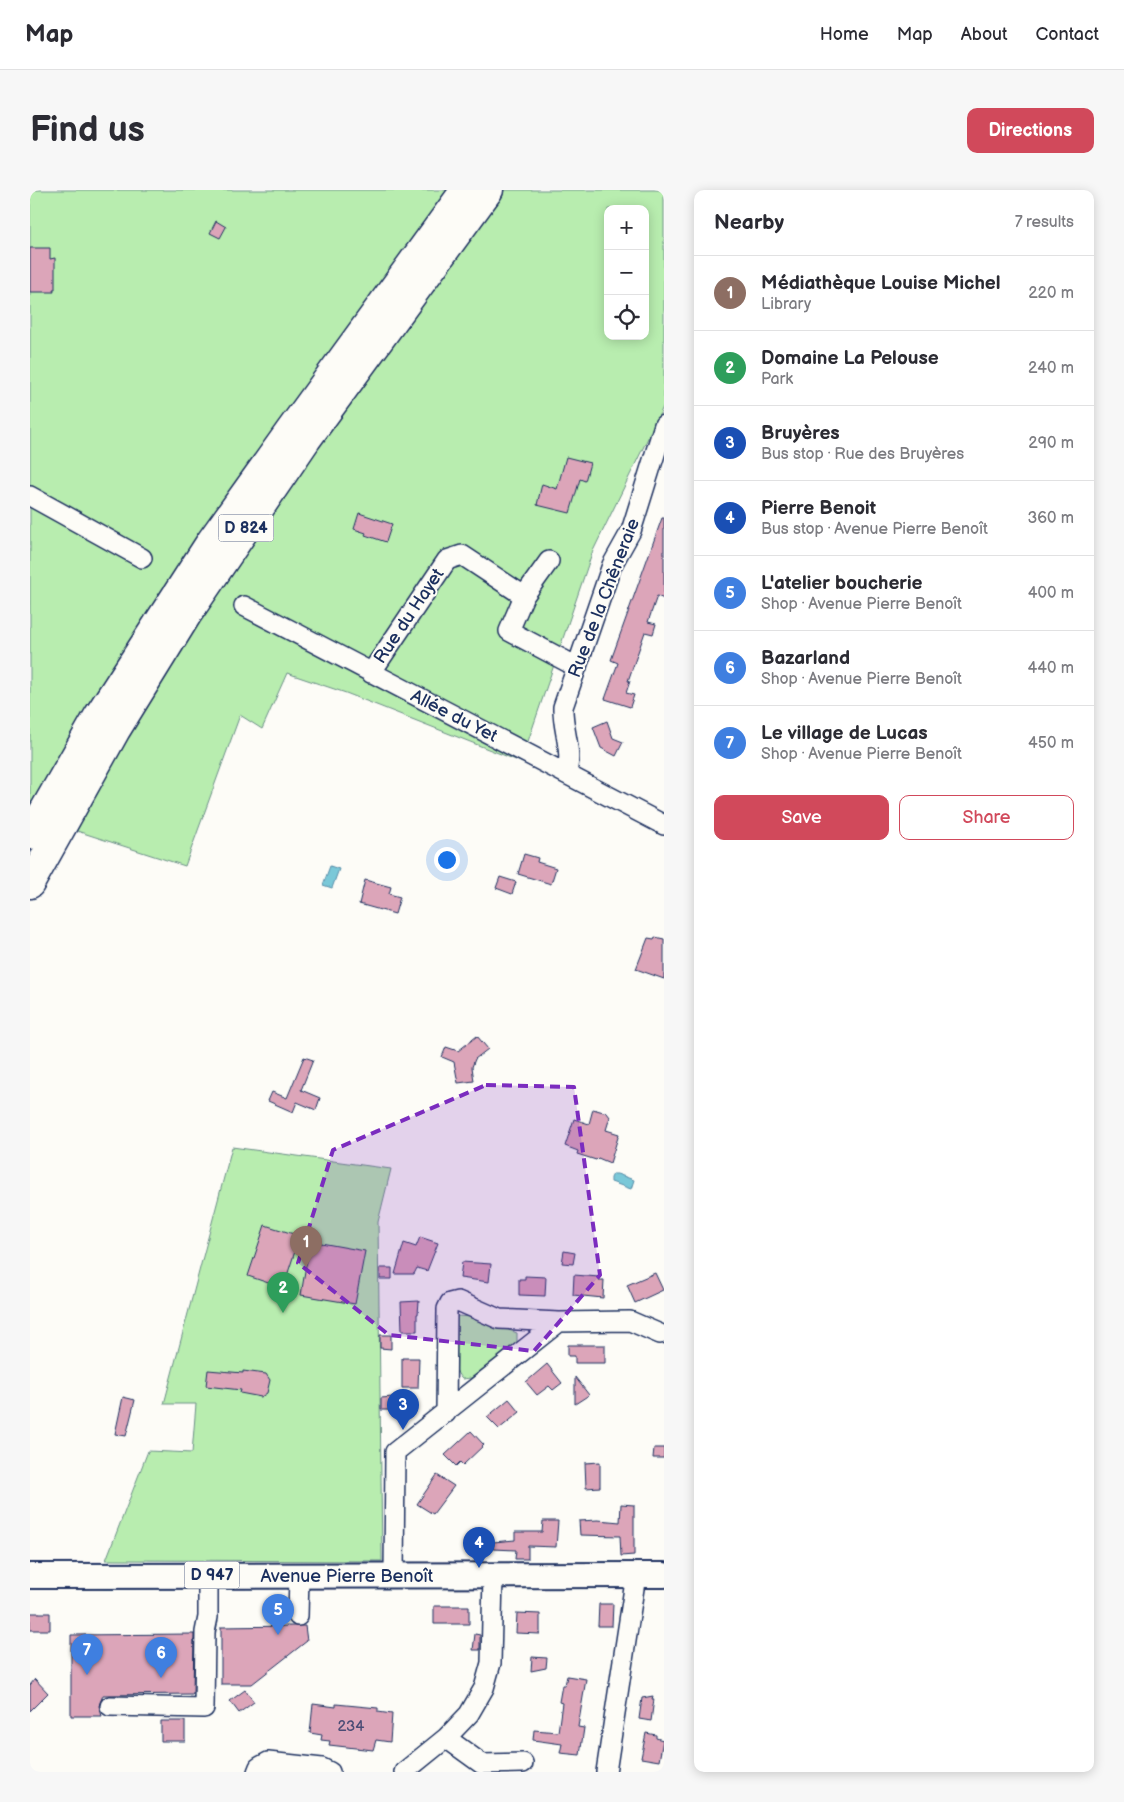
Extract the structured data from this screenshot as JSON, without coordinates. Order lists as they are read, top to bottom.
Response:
{
  "streets": {
    "highway": ["D 824"],
    "main road": ["D 947", "Avenue Pierre Benoît"],
    "street": ["Rue de la Chêneraie", "Rue du Hayet", "Allée du Yet"]
  },
  "crossings": [
    ["Rue de la Chêneraie", "Allée du Yet"],
    ["Rue du Hayet", "Allée du Yet"]
  ],
  "house_numbers": ["234"],
  "page": {
    "header": "Map",
    "nav": [
      "Home",
      "Map",
      "About",
      "Contact"
    ],
    "buttons": [
      "Directions",
      ["Save", "Share"]
    ],
    "title": "Find us",
    "heading": ["Nearby", "7 results"],
    "map_buttons": ["+", "−"],
    "list": [
      {
        "mark": "1",
        "name": "Médiathèque Louise Michel",
        "note": "Library",
        "value": "220 m"
      },
      {
        "mark": "2",
        "name": "Domaine La Pelouse",
        "note": "Park",
        "value": "240 m"
      },
      {
        "mark": "3",
        "name": "Bruyères",
        "note": "Bus stop · Rue des Bruyères",
        "value": "290 m"
      },
      {
        "mark": "4",
        "name": "Pierre Benoit",
        "note": "Bus stop · Avenue Pierre Benoît",
        "value": "360 m"
      },
      {
        "mark": "5",
        "name": "L'atelier boucherie",
        "note": "Shop · Avenue Pierre Benoît",
        "value": "400 m"
      },
      {
        "mark": "6",
        "name": "Bazarland",
        "note": "Shop · Avenue Pierre Benoît",
        "value": "440 m"
      },
      {
        "mark": "7",
        "name": "Le village de Lucas",
        "note": "Shop · Avenue Pierre Benoît",
        "value": "450 m"
      }
    ],
    "pins": [
      "1",
      "2",
      "3",
      "4",
      "5",
      "7",
      "6"
    ]
  }
}
